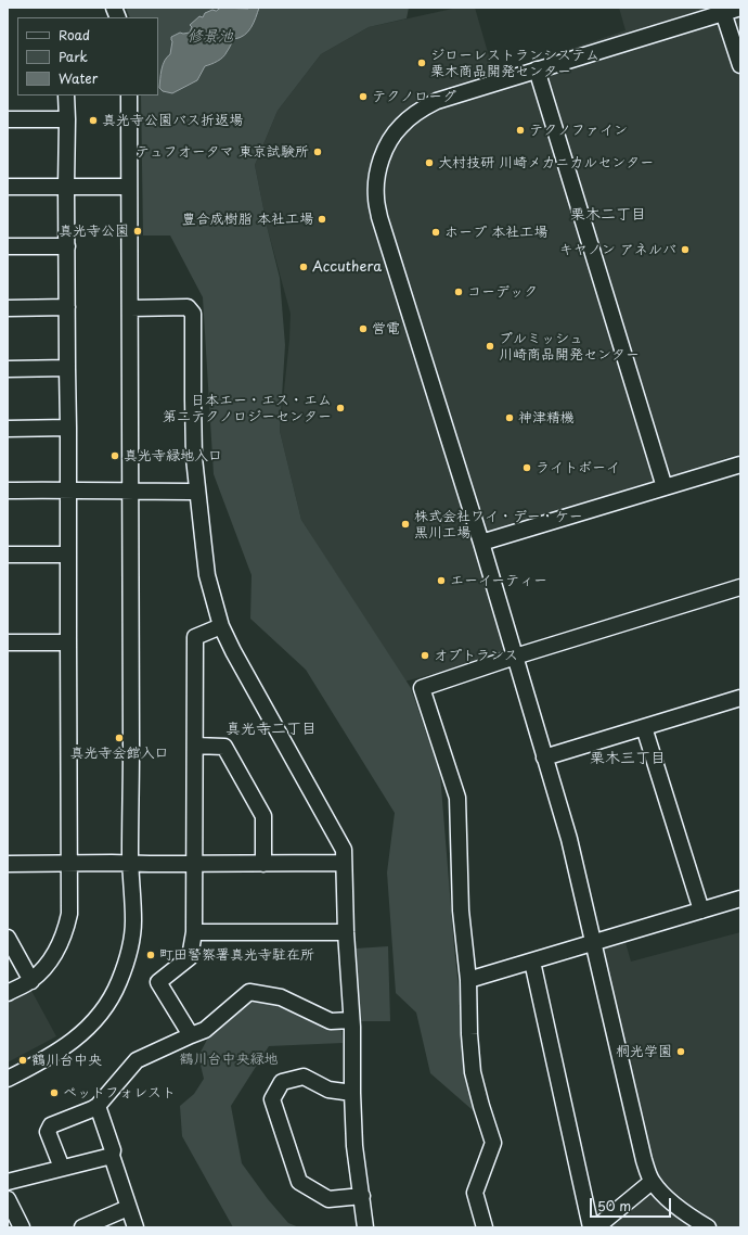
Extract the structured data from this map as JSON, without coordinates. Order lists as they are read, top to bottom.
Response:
{
  "districts": ["栗木二丁目", "真光寺二丁目", "栗木三丁目"],
  "water": ["修景池"],
  "parks": ["鶴川台中央緑地"],
  "places": [
    "ジローレストランシステム 栗木商品開発センター",
    "テクノローグ",
    "真光寺公園バス折返場",
    "テクノファイン",
    "テュフオータマ 東京試験所",
    "大村技研 川崎メカニカルセンター",
    "豊合成樹脂 本社工場",
    "真光寺公園",
    "ホープ 本社工場",
    "キヤノン アネルバ",
    "Accuthera",
    "コーデック",
    "営電",
    "ブルミッシュ 川崎商品開発センター",
    "日本エー・エス・エム 第二テクノロジーセンター",
    "神津精機",
    "真光寺緑地入口",
    "ライトボーイ",
    "株式会社ワイ・デー・ケー 黒川工場",
    "エーイーティー",
    "オプトランス",
    "真光寺会館入口",
    "町田警察署真光寺駐在所",
    "桐光学園",
    "鶴川台中央",
    "ペットフォレスト"
  ],
  "legend": ["Road", "Park", "Water"],
  "scale_bar": "50 m"
}
